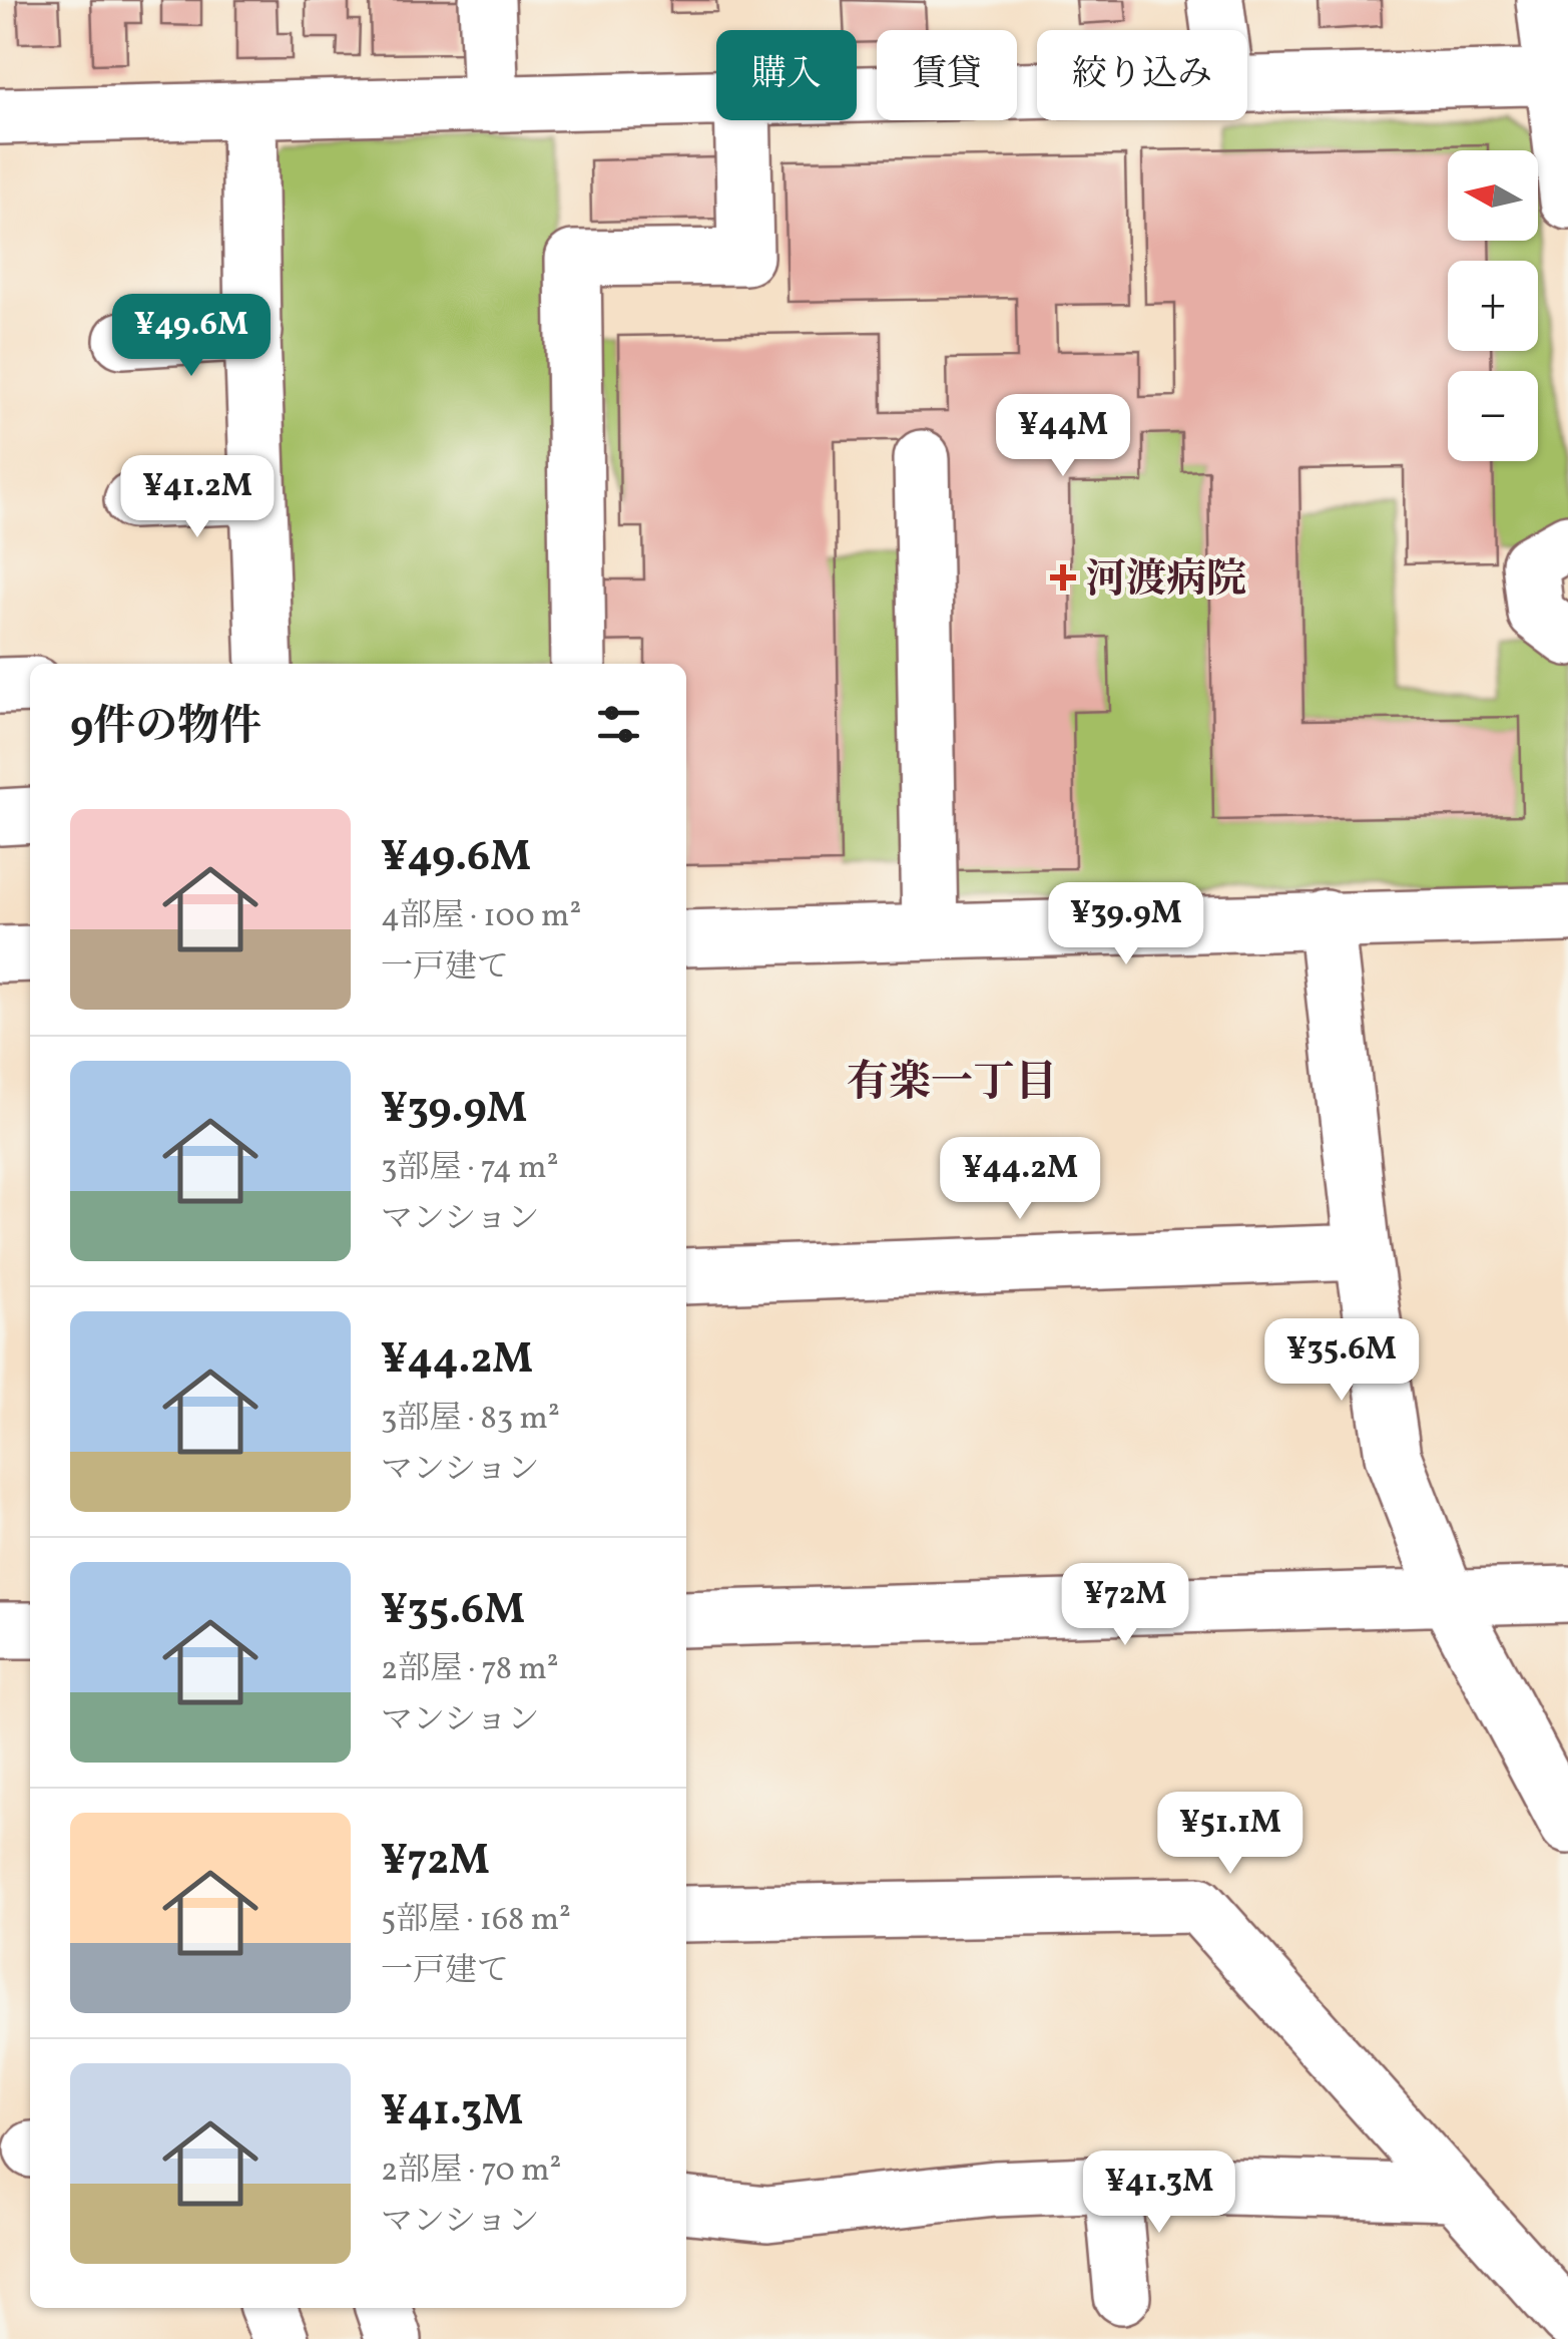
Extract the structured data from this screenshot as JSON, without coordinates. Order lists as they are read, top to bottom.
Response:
{
  "districts": ["有楽一丁目"],
  "places": {
    "health": ["河渡病院"]
  },
  "north": "left",
  "page": {
    "chip": ["購入", "賃貸", "絞り込み"],
    "map_buttons": ["+", "−"],
    "price": [
      "¥49.6M",
      "¥44M",
      "¥41.2M",
      "¥39.9M",
      "¥44.2M",
      "¥35.6M",
      "¥72M",
      "¥51.1M",
      "¥41.3M"
    ],
    "heading": "9件の物件",
    "list": [
      {
        "name": "¥49.6M",
        "note": "4部屋 · 100 m² · 一戸建て"
      },
      {
        "name": "¥39.9M",
        "note": "3部屋 · 74 m² · マンション"
      },
      {
        "name": "¥44.2M",
        "note": "3部屋 · 83 m² · マンション"
      },
      {
        "name": "¥35.6M",
        "note": "2部屋 · 78 m² · マンション"
      },
      {
        "name": "¥72M",
        "note": "5部屋 · 168 m² · 一戸建て"
      },
      {
        "name": "¥41.3M",
        "note": "2部屋 · 70 m² · マンション"
      }
    ]
  }
}
